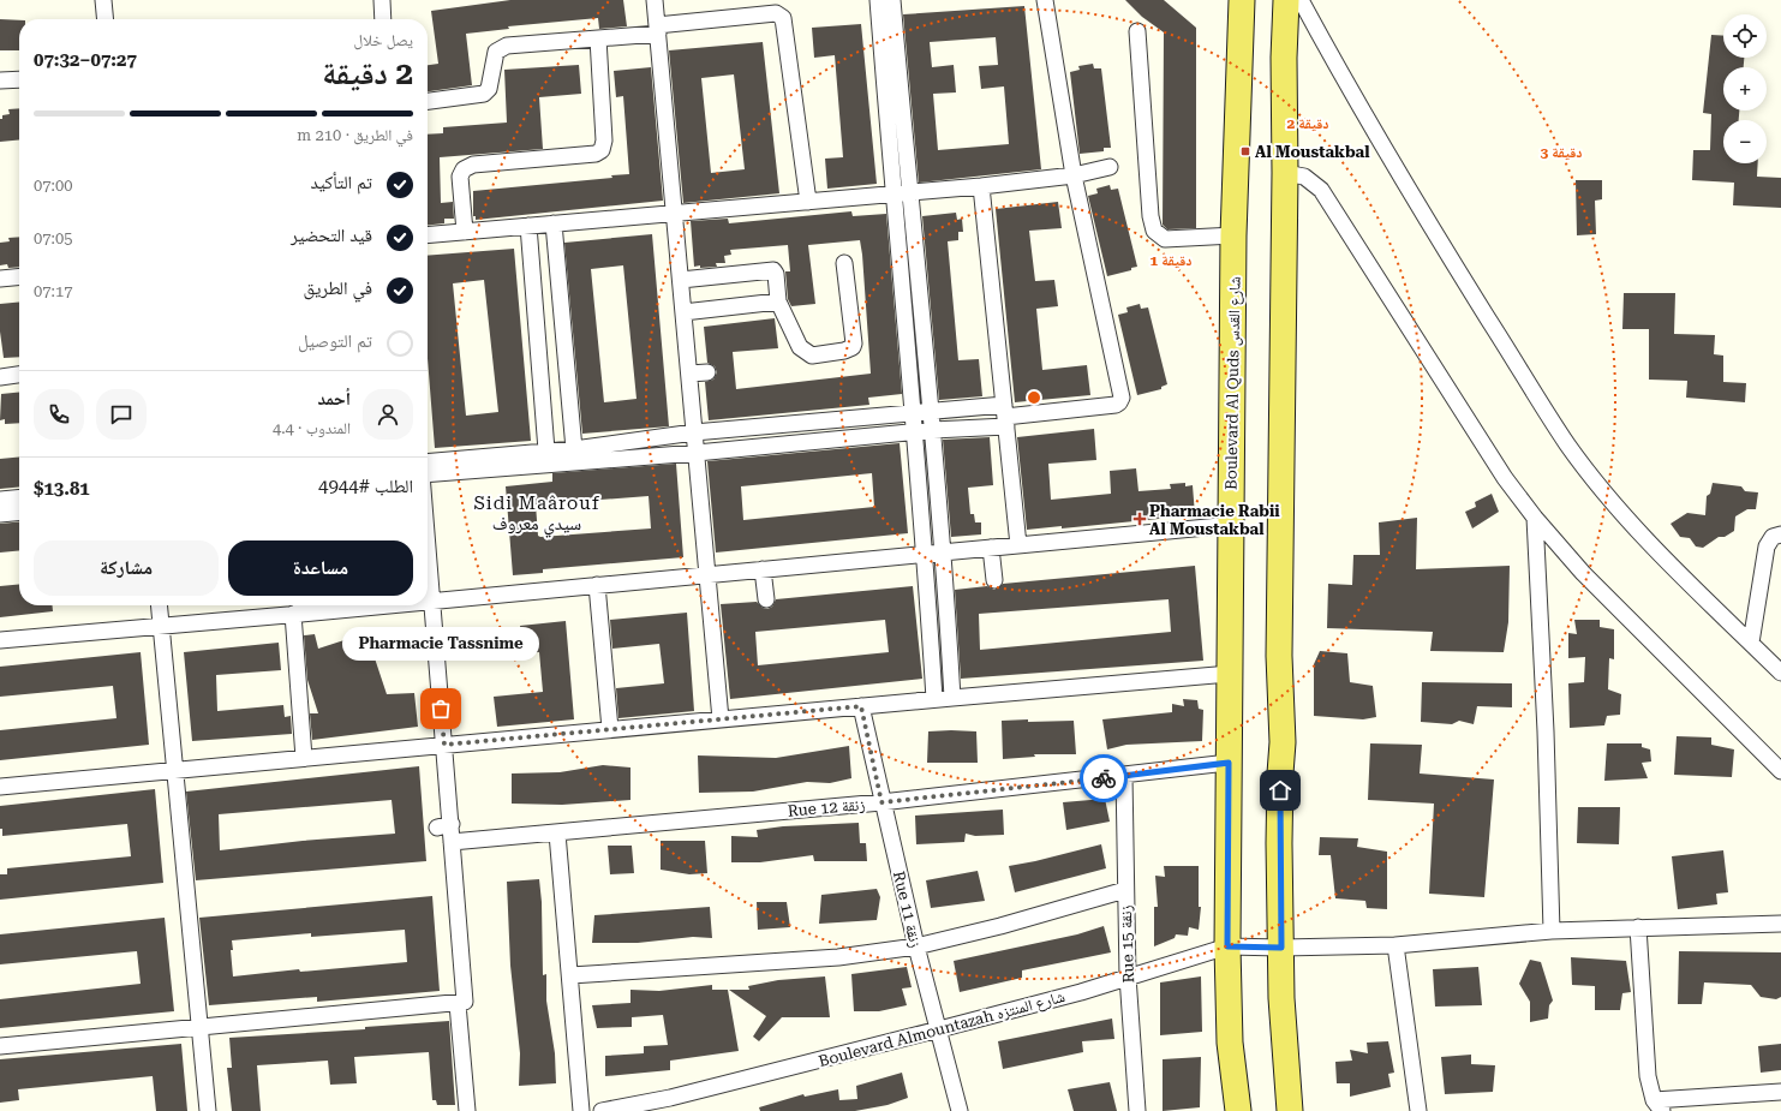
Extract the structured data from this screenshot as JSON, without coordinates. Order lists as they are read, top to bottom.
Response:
{
  "streets": {
    "main road": ["Boulevard Al Quds شارع القدس"],
    "street": [
      "Rue 12 زنقة",
      "Rue 11 زنقة",
      "Rue 15 زنقة",
      "Boulevard Almountazah شارع المنتزه"
    ]
  },
  "crossings": [
    ["Boulevard Al Quds شارع القدس", "Rue 12 زنقة"],
    ["Boulevard Al Quds شارع القدس", "Boulevard Almountazah شارع المنتزه"],
    ["Rue 12 زنقة", "Rue 11 زنقة"],
    ["Rue 12 زنقة", "Rue 15 زنقة"],
    ["Rue 11 زنقة", "Boulevard Almountazah شارع المنتزه"],
    ["Rue 15 زنقة", "Boulevard Almountazah شارع المنتزه"]
  ],
  "districts": ["Sidi Maârouf سيدي معروف"],
  "places": {
    "transit": ["Al Moustakbal"],
    "health": ["Pharmacie Rabii Al Moustakbal"],
    "other": ["Pharmacie Tassnime"]
  },
  "page": {
    "map_buttons": ["+", "−"],
    "heading": ["2 دقيقة", "يصل خلال", "07:27–07:32"],
    "panel": [
      "أحمد",
      "المندوب · 4.4",
      "الطلب #4944",
      "$13.81"
    ],
    "bar": "في الطريق · 210 m",
    "list": [
      ["تم التأكيد", "07:00"],
      ["قيد التحضير", "07:05"],
      ["في الطريق", "07:17"],
      "تم التوصيل"
    ],
    "buttons": ["مساعدة", "مشاركة"],
    "bubble": "Pharmacie Tassnime"
  },
  "rings": ["2 دقيقة", "3 دقيقة", "1 دقيقة"]
}
